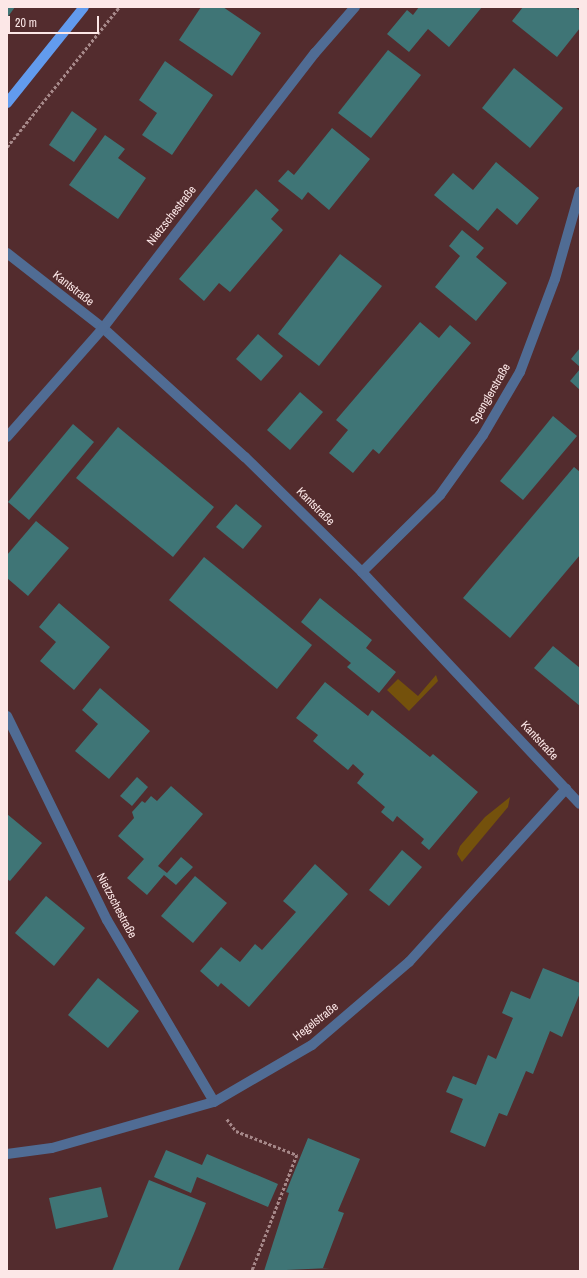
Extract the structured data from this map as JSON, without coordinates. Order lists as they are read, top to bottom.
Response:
{
  "streets": {
    "street": [
      "Nietzschestraße",
      "Kantstraße",
      "Spenglerstraße",
      "Hegelstraße"
    ]
  },
  "crossings": [
    ["Nietzschestraße", "Kantstraße"],
    ["Nietzschestraße", "Hegelstraße"],
    ["Kantstraße", "Spenglerstraße"],
    ["Kantstraße", "Hegelstraße"]
  ],
  "scale_bar": "20 m"
}
